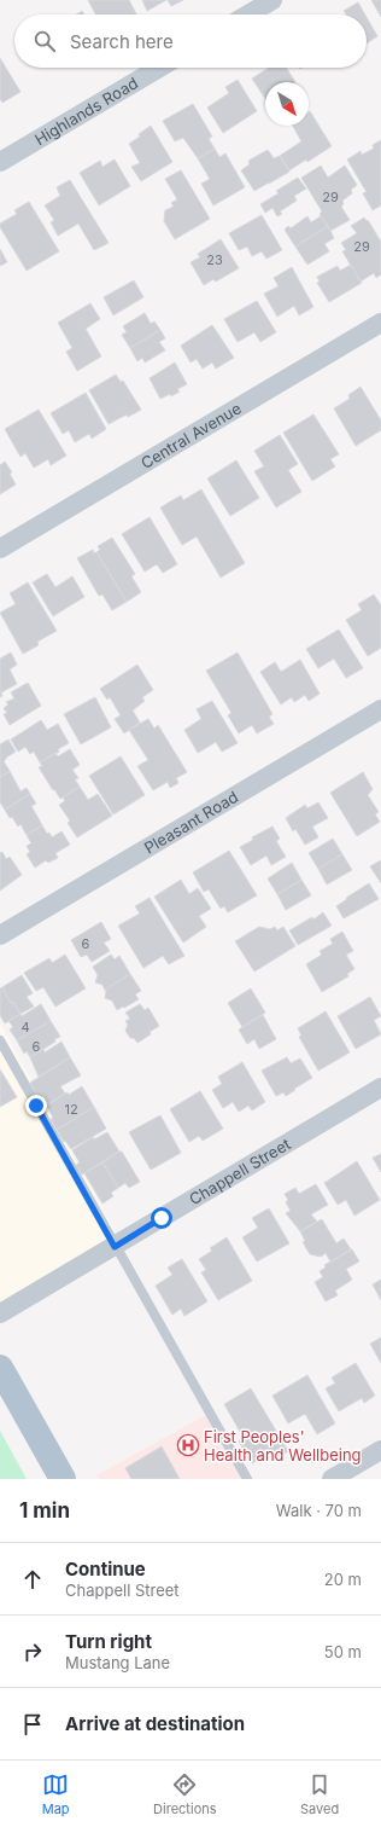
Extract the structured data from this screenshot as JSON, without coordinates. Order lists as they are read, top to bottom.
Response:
{
  "streets": {
    "street": [
      "Highlands Road",
      "Central Avenue",
      "Pleasant Road",
      "Chappell Street"
    ]
  },
  "places": {
    "hospital": ["First Peoples' Health and Wellbeing"]
  },
  "house_numbers": [
    "29",
    "29",
    "23",
    "6",
    "4",
    "6",
    "12"
  ],
  "north": "bottom right",
  "page": {
    "search": "Search here",
    "heading": ["1 min", "Walk · 70 m"],
    "list": [
      ["Continue", "Chappell Street", "20 m"],
      ["Turn right", "Mustang Lane", "50 m"],
      "Arrive at destination"
    ],
    "nav": ["Map", "Directions", "Saved"]
  }
}
